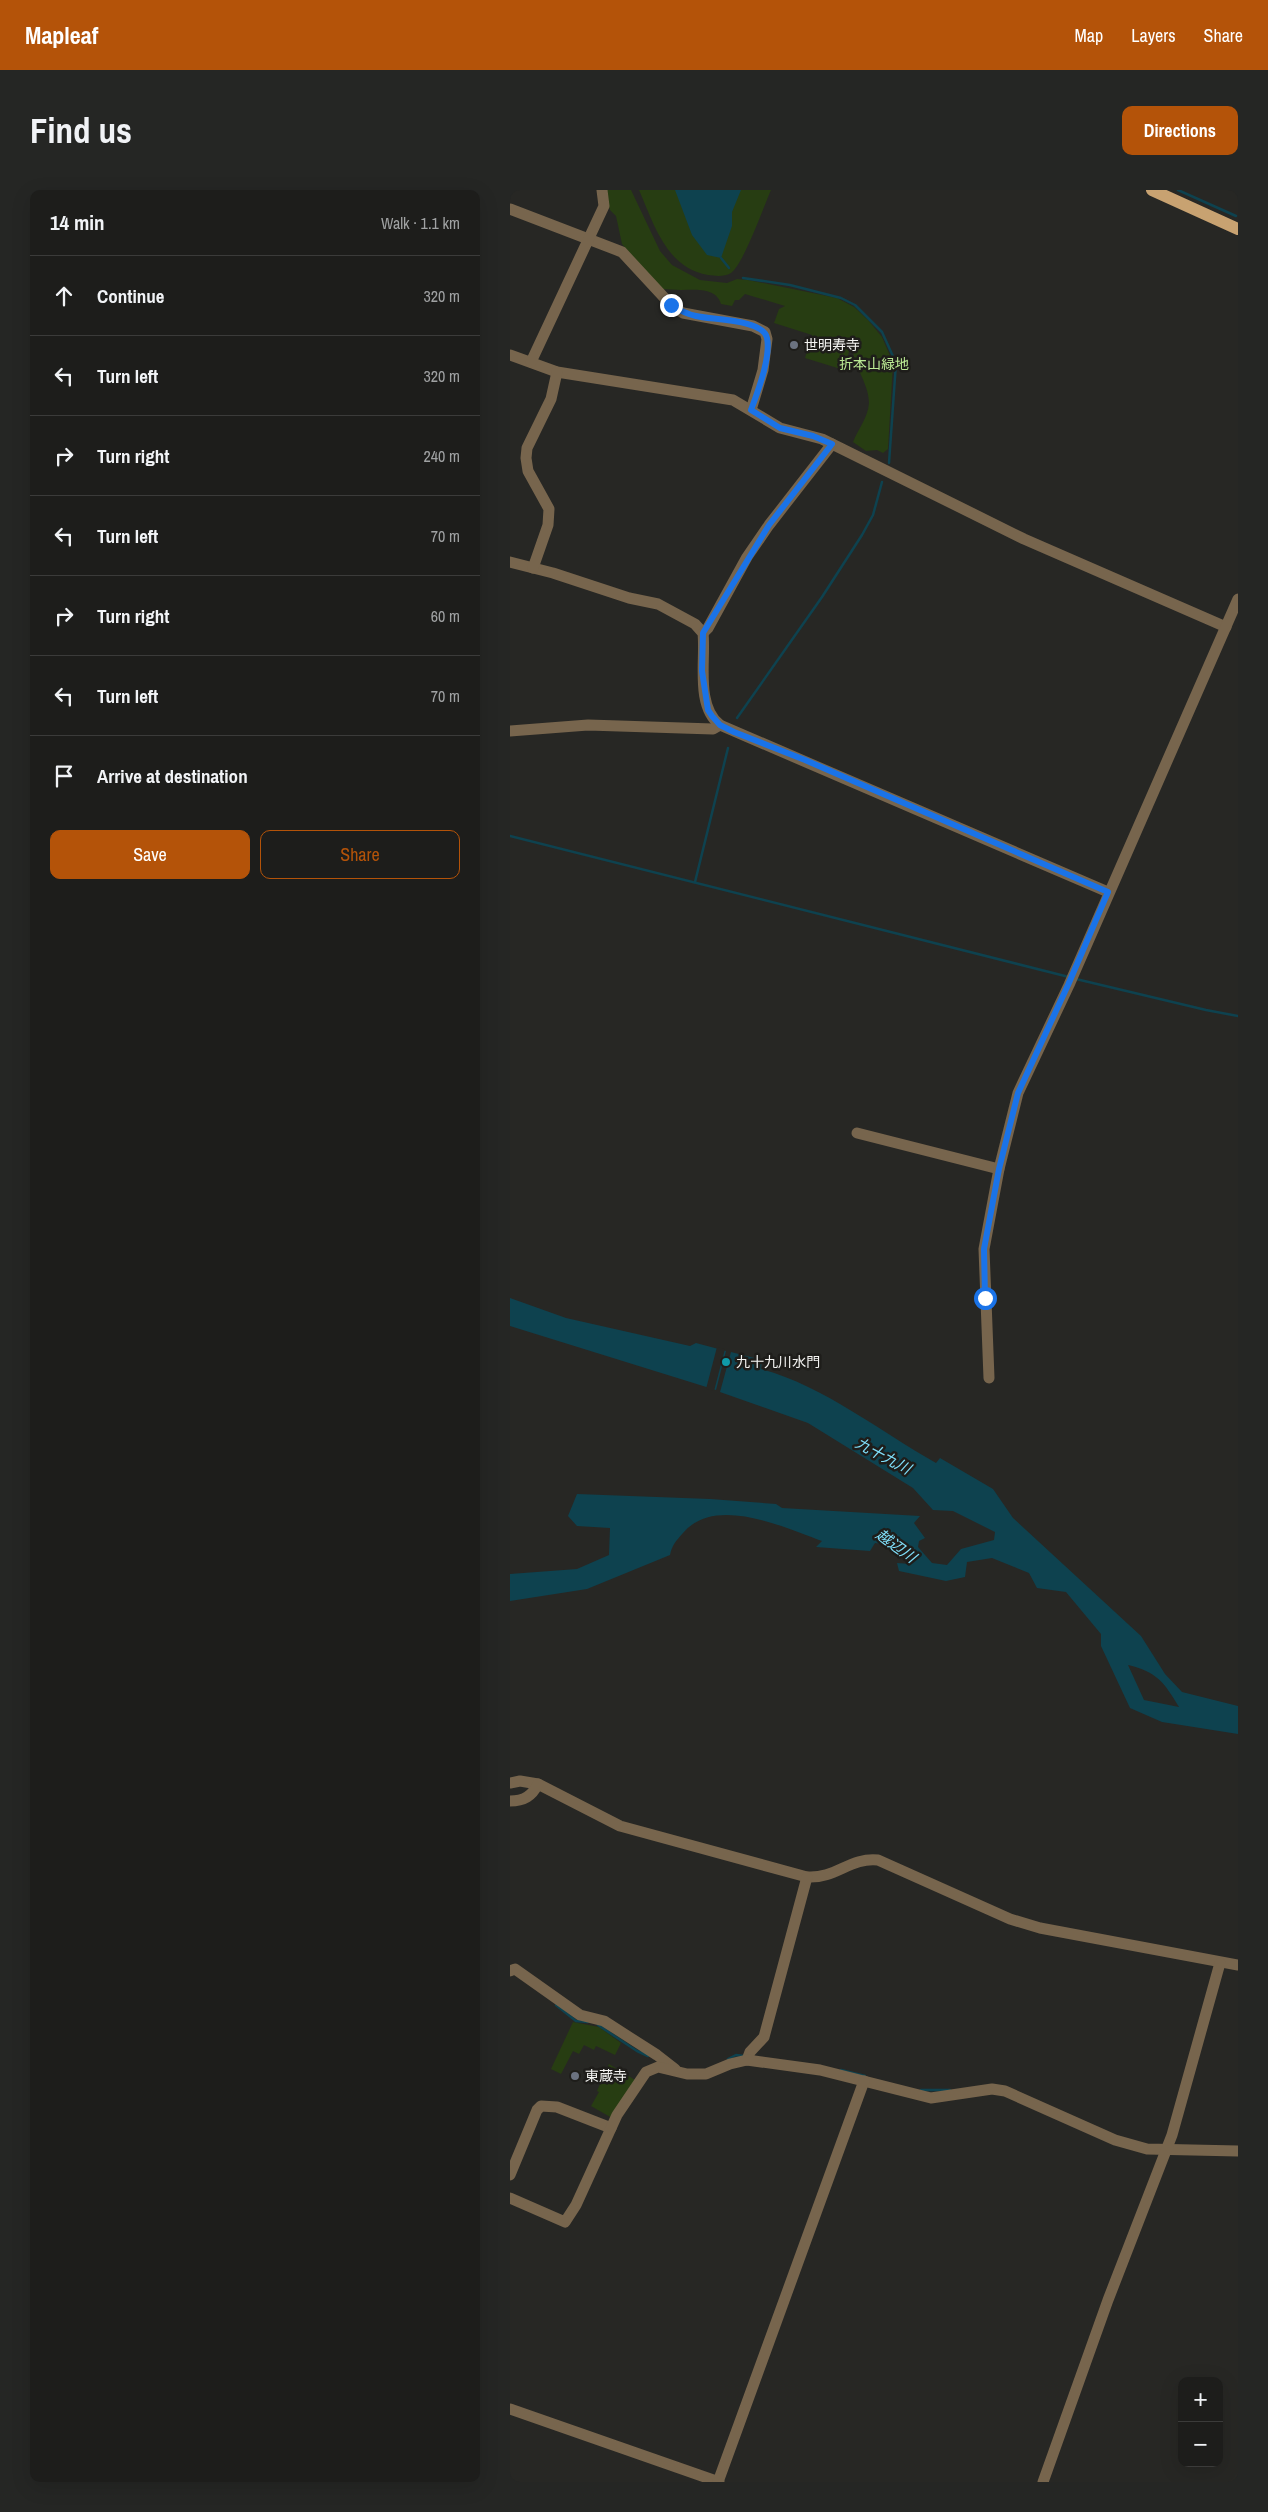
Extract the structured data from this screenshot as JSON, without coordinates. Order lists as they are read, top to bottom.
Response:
{
  "water": ["九十九川", "越辺川"],
  "parks": ["折本山緑地"],
  "places": ["世明寿寺", "九十九川水門", "東蔵寺"],
  "page": {
    "header": "Mapleaf",
    "nav": ["Map", "Layers", "Share"],
    "buttons": [
      "Directions",
      ["Save", "Share"]
    ],
    "title": "Find us",
    "heading": ["14 min", "Walk · 1.1 km"],
    "list": [
      ["Continue", "320 m"],
      ["Turn left", "320 m"],
      ["Turn right", "240 m"],
      ["Turn left", "70 m"],
      ["Turn right", "60 m"],
      ["Turn left", "70 m"],
      "Arrive at destination"
    ],
    "map_buttons": ["+", "−"]
  }
}
